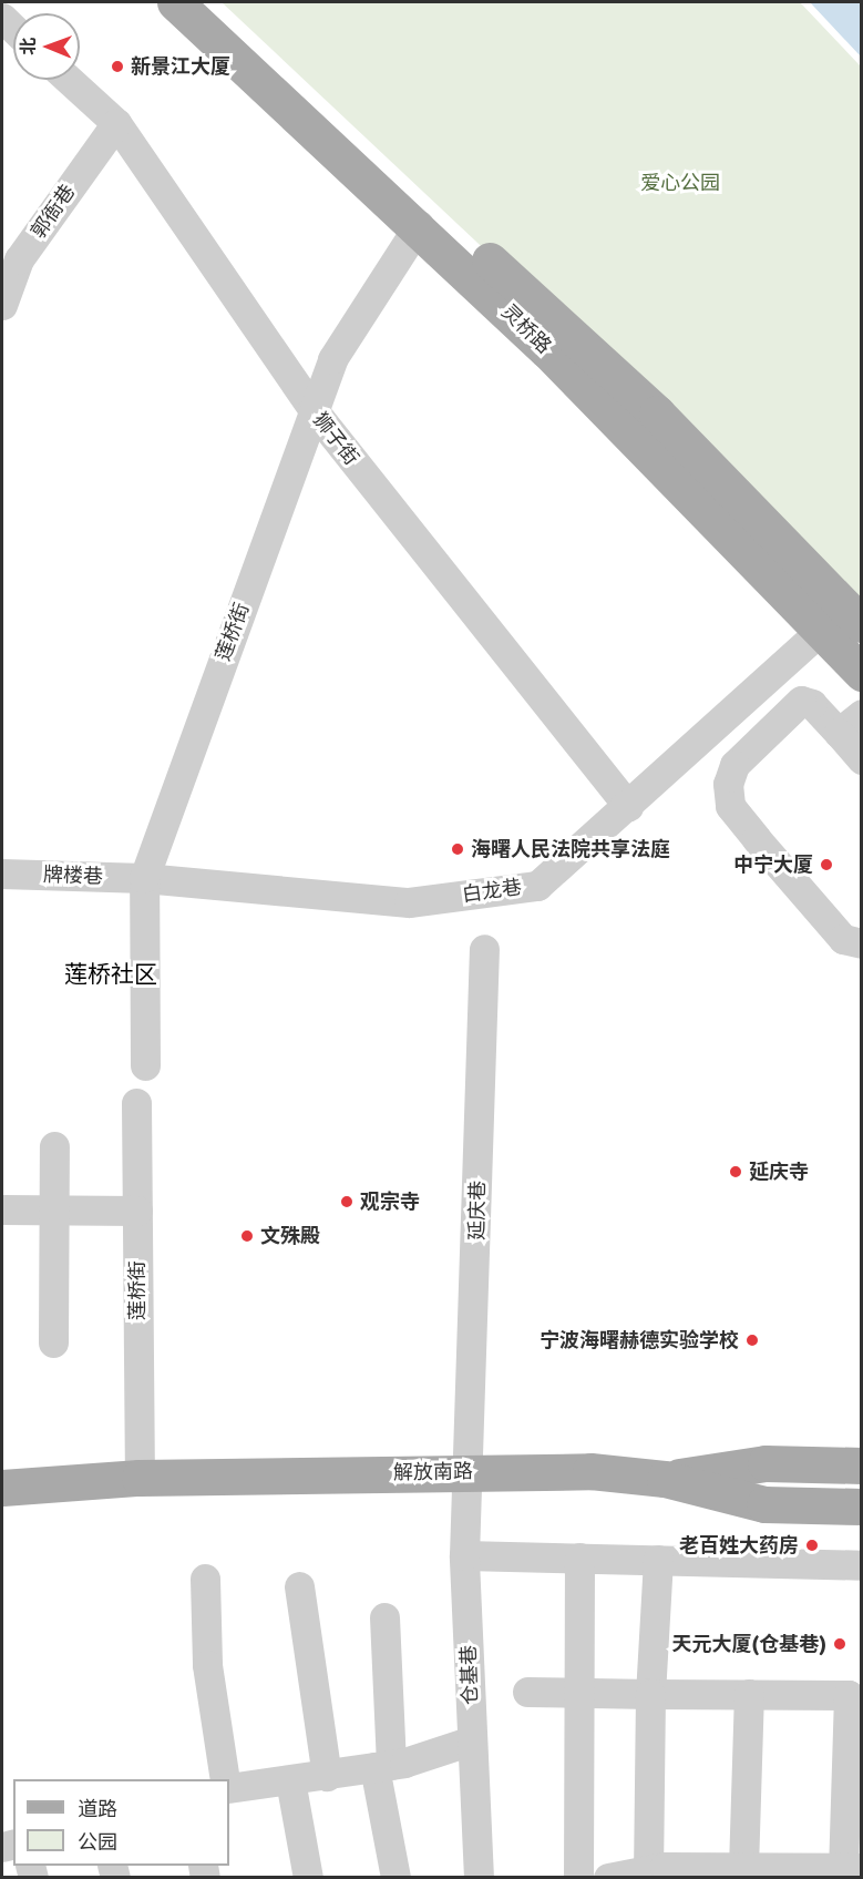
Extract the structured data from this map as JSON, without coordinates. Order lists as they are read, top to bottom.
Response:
{
  "streets": {
    "main road": ["灵桥路", "解放南路"],
    "street": [
      "郭衙巷",
      "狮子街",
      "莲桥街",
      "牌楼巷",
      "白龙巷",
      "延庆巷",
      "仓基巷"
    ]
  },
  "crossings": [
    ["郭衙巷", "狮子街"],
    ["灵桥路", "莲桥街"],
    ["灵桥路", "白龙巷"],
    ["狮子街", "莲桥街"],
    ["狮子街", "白龙巷"],
    ["莲桥街", "牌楼巷"],
    ["莲桥街", "白龙巷"],
    ["莲桥街", "解放南路"],
    ["牌楼巷", "白龙巷"],
    ["延庆巷", "解放南路"],
    ["延庆巷", "仓基巷"],
    ["解放南路", "仓基巷"]
  ],
  "districts": ["莲桥社区"],
  "parks": ["爱心公园"],
  "places": [
    "新景江大厦",
    "海曙人民法院共享法庭",
    "中宁大厦",
    "延庆寺",
    "观宗寺",
    "文殊殿",
    "宁波海曙赫德实验学校",
    "老百姓大药房",
    "天元大厦(仓基巷)"
  ],
  "legend": ["道路", "公园"],
  "north": "left"
}
